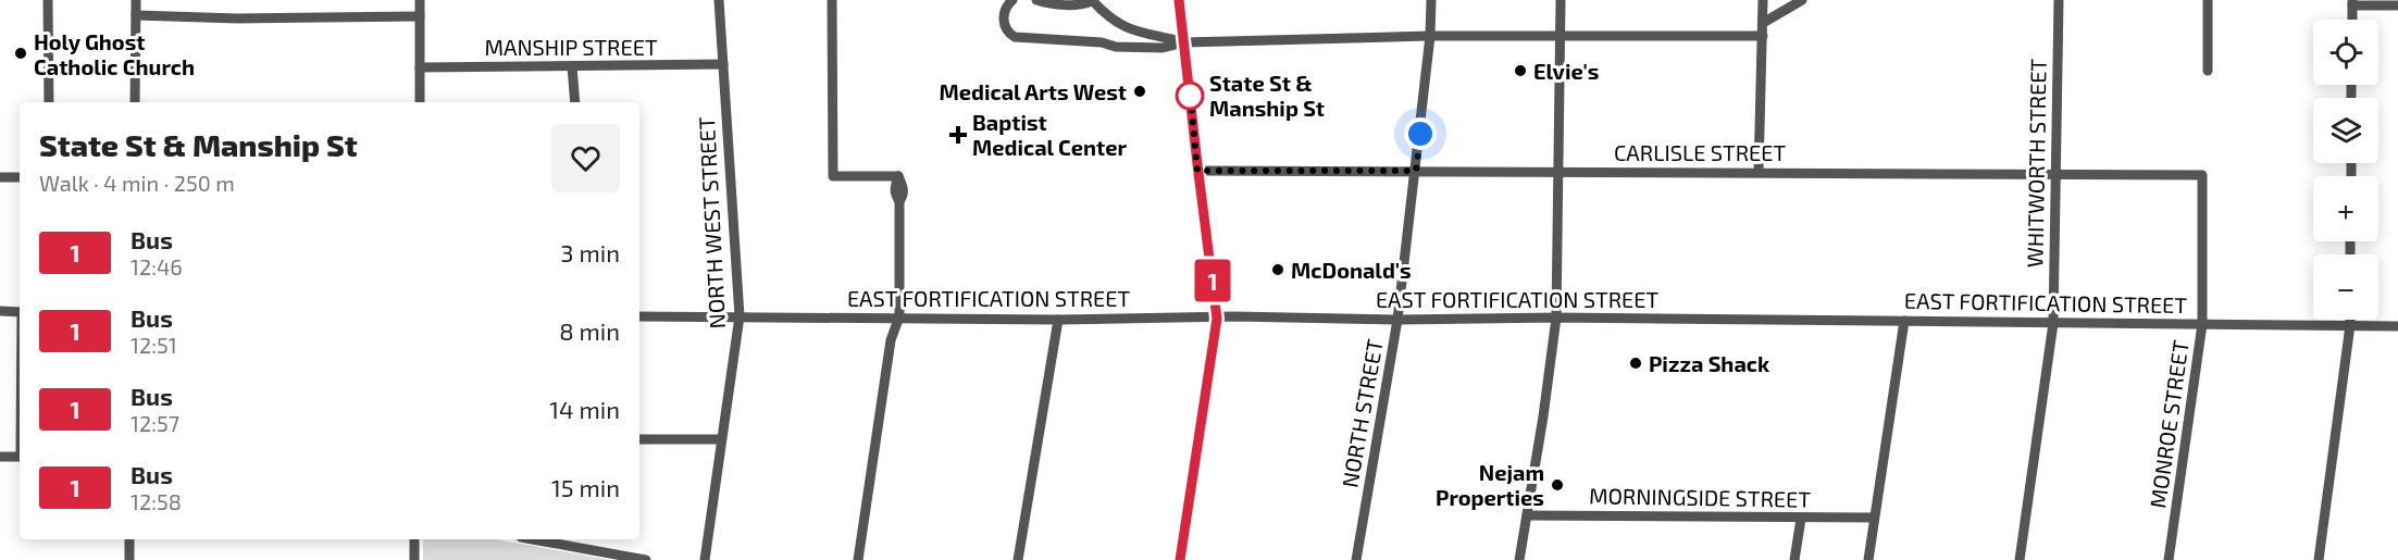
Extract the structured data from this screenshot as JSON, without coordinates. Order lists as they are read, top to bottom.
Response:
{
  "streets": {
    "street": [
      "MANSHIP STREET",
      "CARLISLE STREET",
      "WHITWORTH STREET",
      "NORTH WEST STREET",
      "EAST FORTIFICATION STREET",
      "NORTH STREET",
      "MONROE STREET",
      "MORNINGSIDE STREET"
    ]
  },
  "crossings": [
    ["MANSHIP STREET", "NORTH WEST STREET"],
    ["CARLISLE STREET", "WHITWORTH STREET"],
    ["CARLISLE STREET", "NORTH STREET"],
    ["CARLISLE STREET", "MONROE STREET"],
    ["WHITWORTH STREET", "EAST FORTIFICATION STREET"],
    ["NORTH WEST STREET", "EAST FORTIFICATION STREET"],
    ["EAST FORTIFICATION STREET", "NORTH STREET"],
    ["EAST FORTIFICATION STREET", "MONROE STREET"]
  ],
  "places": {
    "other": [
      "Holy Ghost Catholic Church",
      "Elvie's",
      "Medical Arts West",
      "State St & Manship St",
      "McDonald's",
      "Pizza Shack",
      "Nejam Properties"
    ],
    "health": ["Baptist Medical Center"]
  },
  "lines": ["bus line 1"],
  "page": {
    "on_map": "1",
    "map_buttons": ["+", "−"],
    "heading": ["State St & Manship St", "Walk · 4 min · 250 m"],
    "list": [
      {
        "mark": "1",
        "name": "Bus",
        "note": "12:46",
        "value": "3 min"
      },
      {
        "mark": "1",
        "name": "Bus",
        "note": "12:51",
        "value": "8 min"
      },
      {
        "mark": "1",
        "name": "Bus",
        "note": "12:57",
        "value": "14 min"
      },
      {
        "mark": "1",
        "name": "Bus",
        "note": "12:58",
        "value": "15 min"
      }
    ]
  }
}
